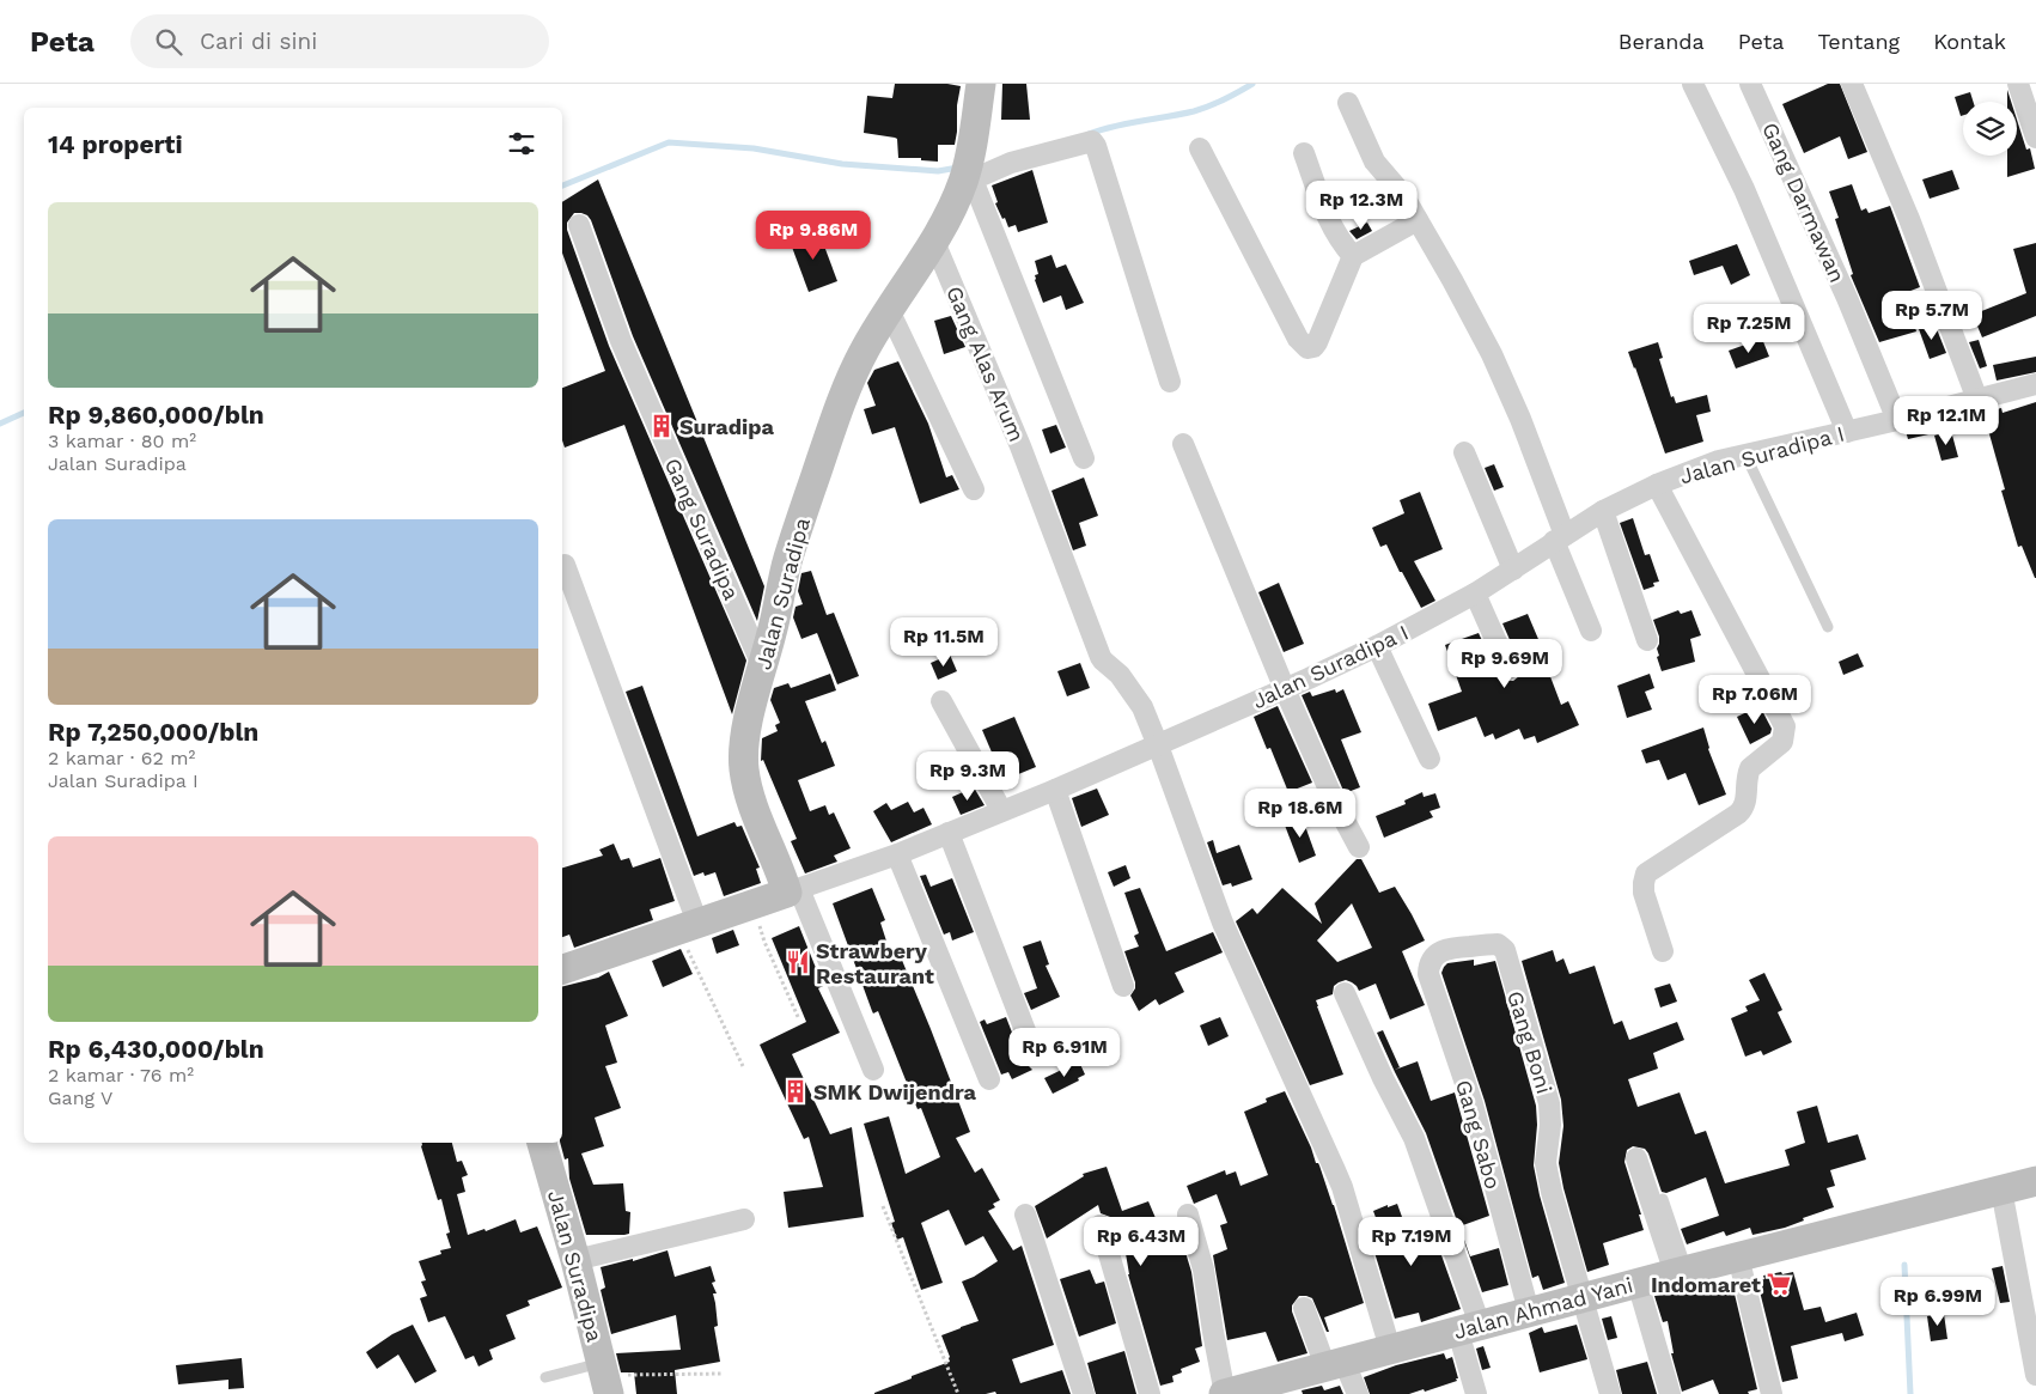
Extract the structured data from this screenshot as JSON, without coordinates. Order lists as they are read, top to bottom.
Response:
{
  "streets": {
    "street": [
      "Gang Darmawan",
      "Gang Alas Arum",
      "Jalan Suradipa I",
      "Gang Suradipa",
      "Jalan Suradipa",
      "Gang Boni",
      "Gang Sabo",
      "Jalan Ahmad Yani"
    ]
  },
  "crossings": [
    ["Gang Darmawan", "Jalan Suradipa I"],
    ["Gang Alas Arum", "Jalan Suradipa I"],
    ["Gang Alas Arum", "Jalan Suradipa"],
    ["Gang Alas Arum", "Jalan Ahmad Yani"],
    ["Jalan Suradipa I", "Jalan Suradipa"],
    ["Gang Suradipa", "Jalan Suradipa"],
    ["Gang Boni", "Gang Sabo"],
    ["Gang Boni", "Jalan Ahmad Yani"],
    ["Gang Sabo", "Jalan Ahmad Yani"]
  ],
  "places": {
    "building": ["Suradipa", "SMK Dwijendra"],
    "restaurant": ["Strawbery Restaurant"],
    "supermarket": ["Indomaret"]
  },
  "page": {
    "header": "Peta",
    "search": "Cari di sini",
    "nav": [
      "Beranda",
      "Peta",
      "Tentang",
      "Kontak"
    ],
    "heading": "14 properti",
    "list": [
      {
        "name": "Rp 9,860,000/bln",
        "note": "3 kamar · 80 m² · Jalan Suradipa"
      },
      {
        "name": "Rp 7,250,000/bln",
        "note": "2 kamar · 62 m² · Jalan Suradipa I"
      },
      {
        "name": "Rp 6,430,000/bln",
        "note": "2 kamar · 76 m² · Gang V"
      }
    ],
    "price": [
      "Rp 12.3M",
      "Rp 9.86M",
      "Rp 5.7M",
      "Rp 7.25M",
      "Rp 12.1M",
      "Rp 11.5M",
      "Rp 9.69M",
      "Rp 7.06M",
      "Rp 9.3M",
      "Rp 18.6M",
      "Rp 6.91M",
      "Rp 6.43M",
      "Rp 7.19M",
      "Rp 6.99M"
    ]
  }
}
